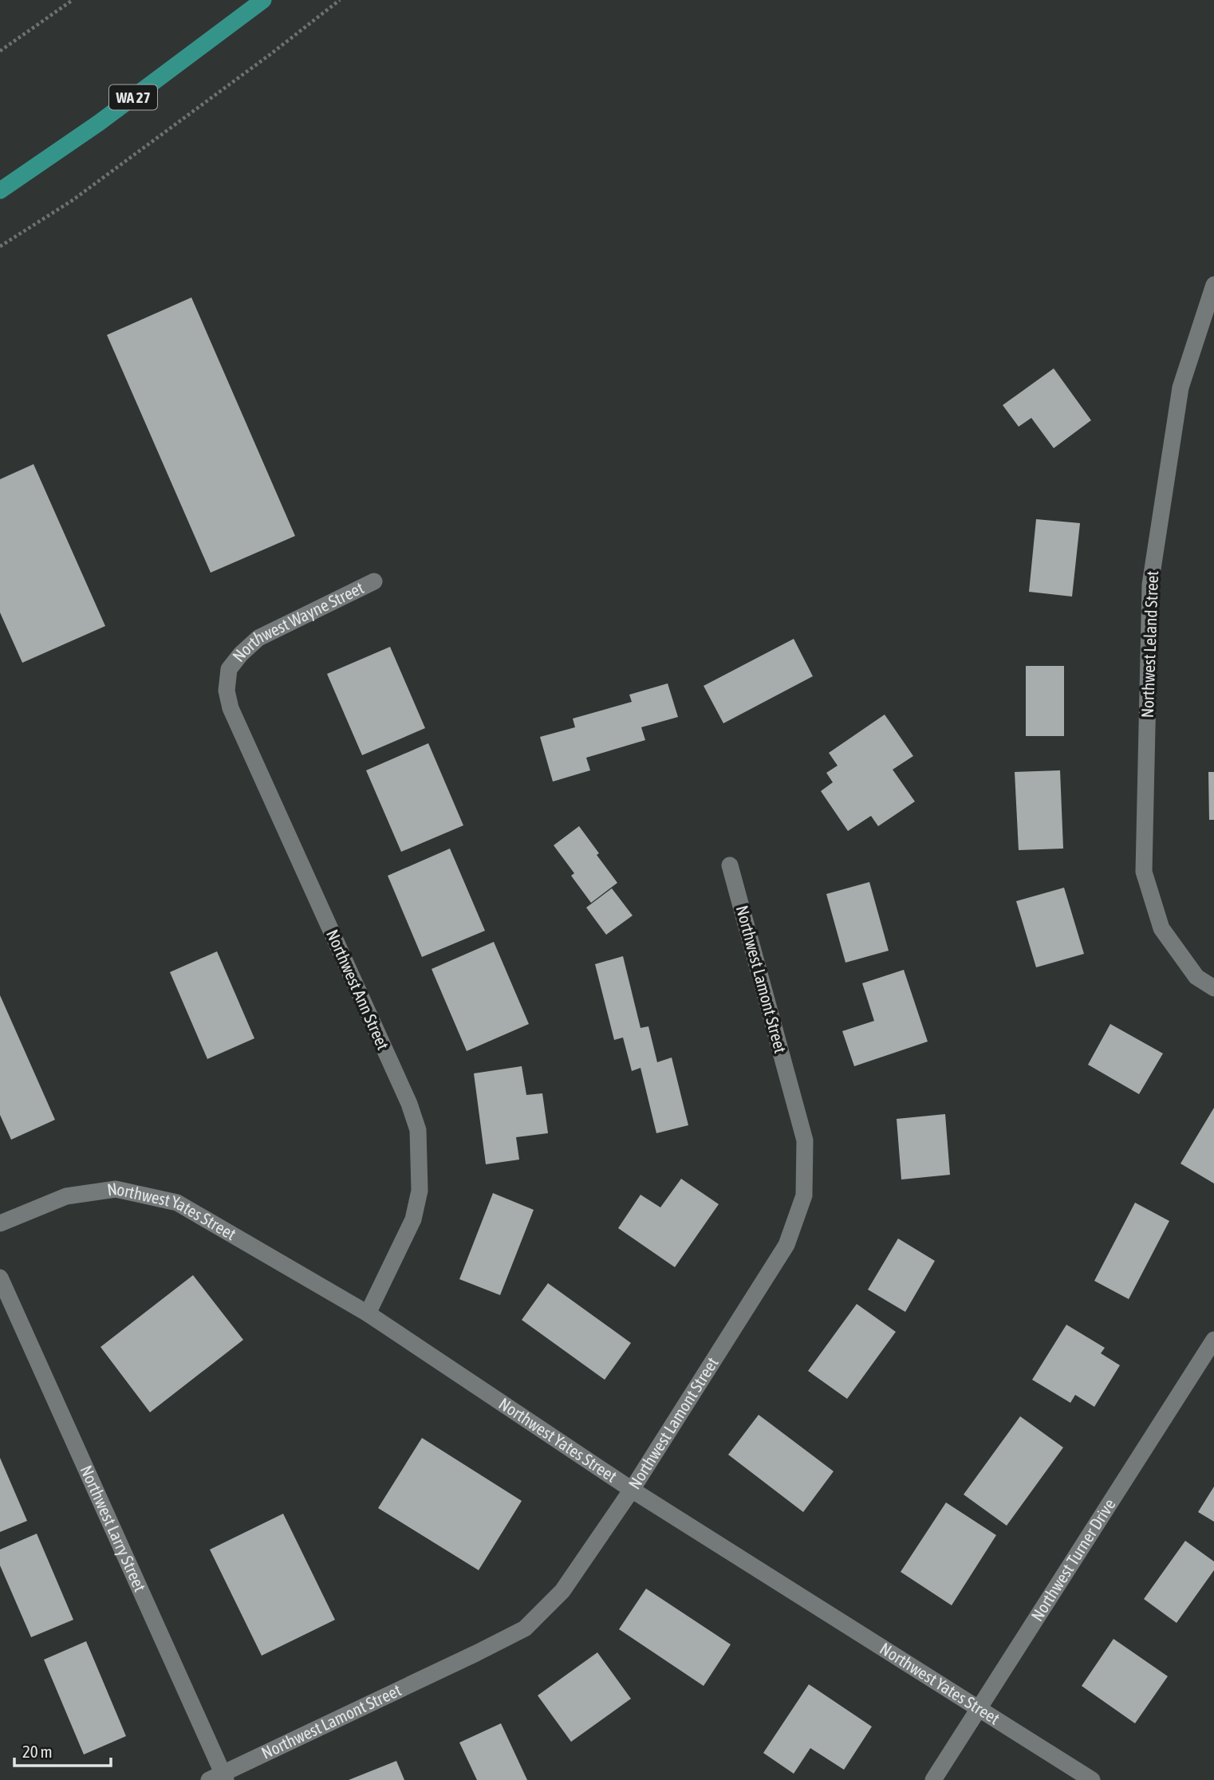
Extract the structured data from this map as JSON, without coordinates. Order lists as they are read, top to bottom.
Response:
{
  "streets": {
    "main road": ["WA 27"],
    "street": [
      "Northwest Wayne Street",
      "Northwest Leland Street",
      "Northwest Lamont Street",
      "Northwest Ann Street",
      "Northwest Yates Street",
      "Northwest Larry Street",
      "Northwest Turner Drive"
    ]
  },
  "crossings": [
    ["Northwest Wayne Street", "Northwest Ann Street"],
    ["Northwest Lamont Street", "Northwest Yates Street"],
    ["Northwest Lamont Street", "Northwest Larry Street"],
    ["Northwest Ann Street", "Northwest Yates Street"],
    ["Northwest Yates Street", "Northwest Turner Drive"]
  ],
  "scale_bar": "20 m"
}
